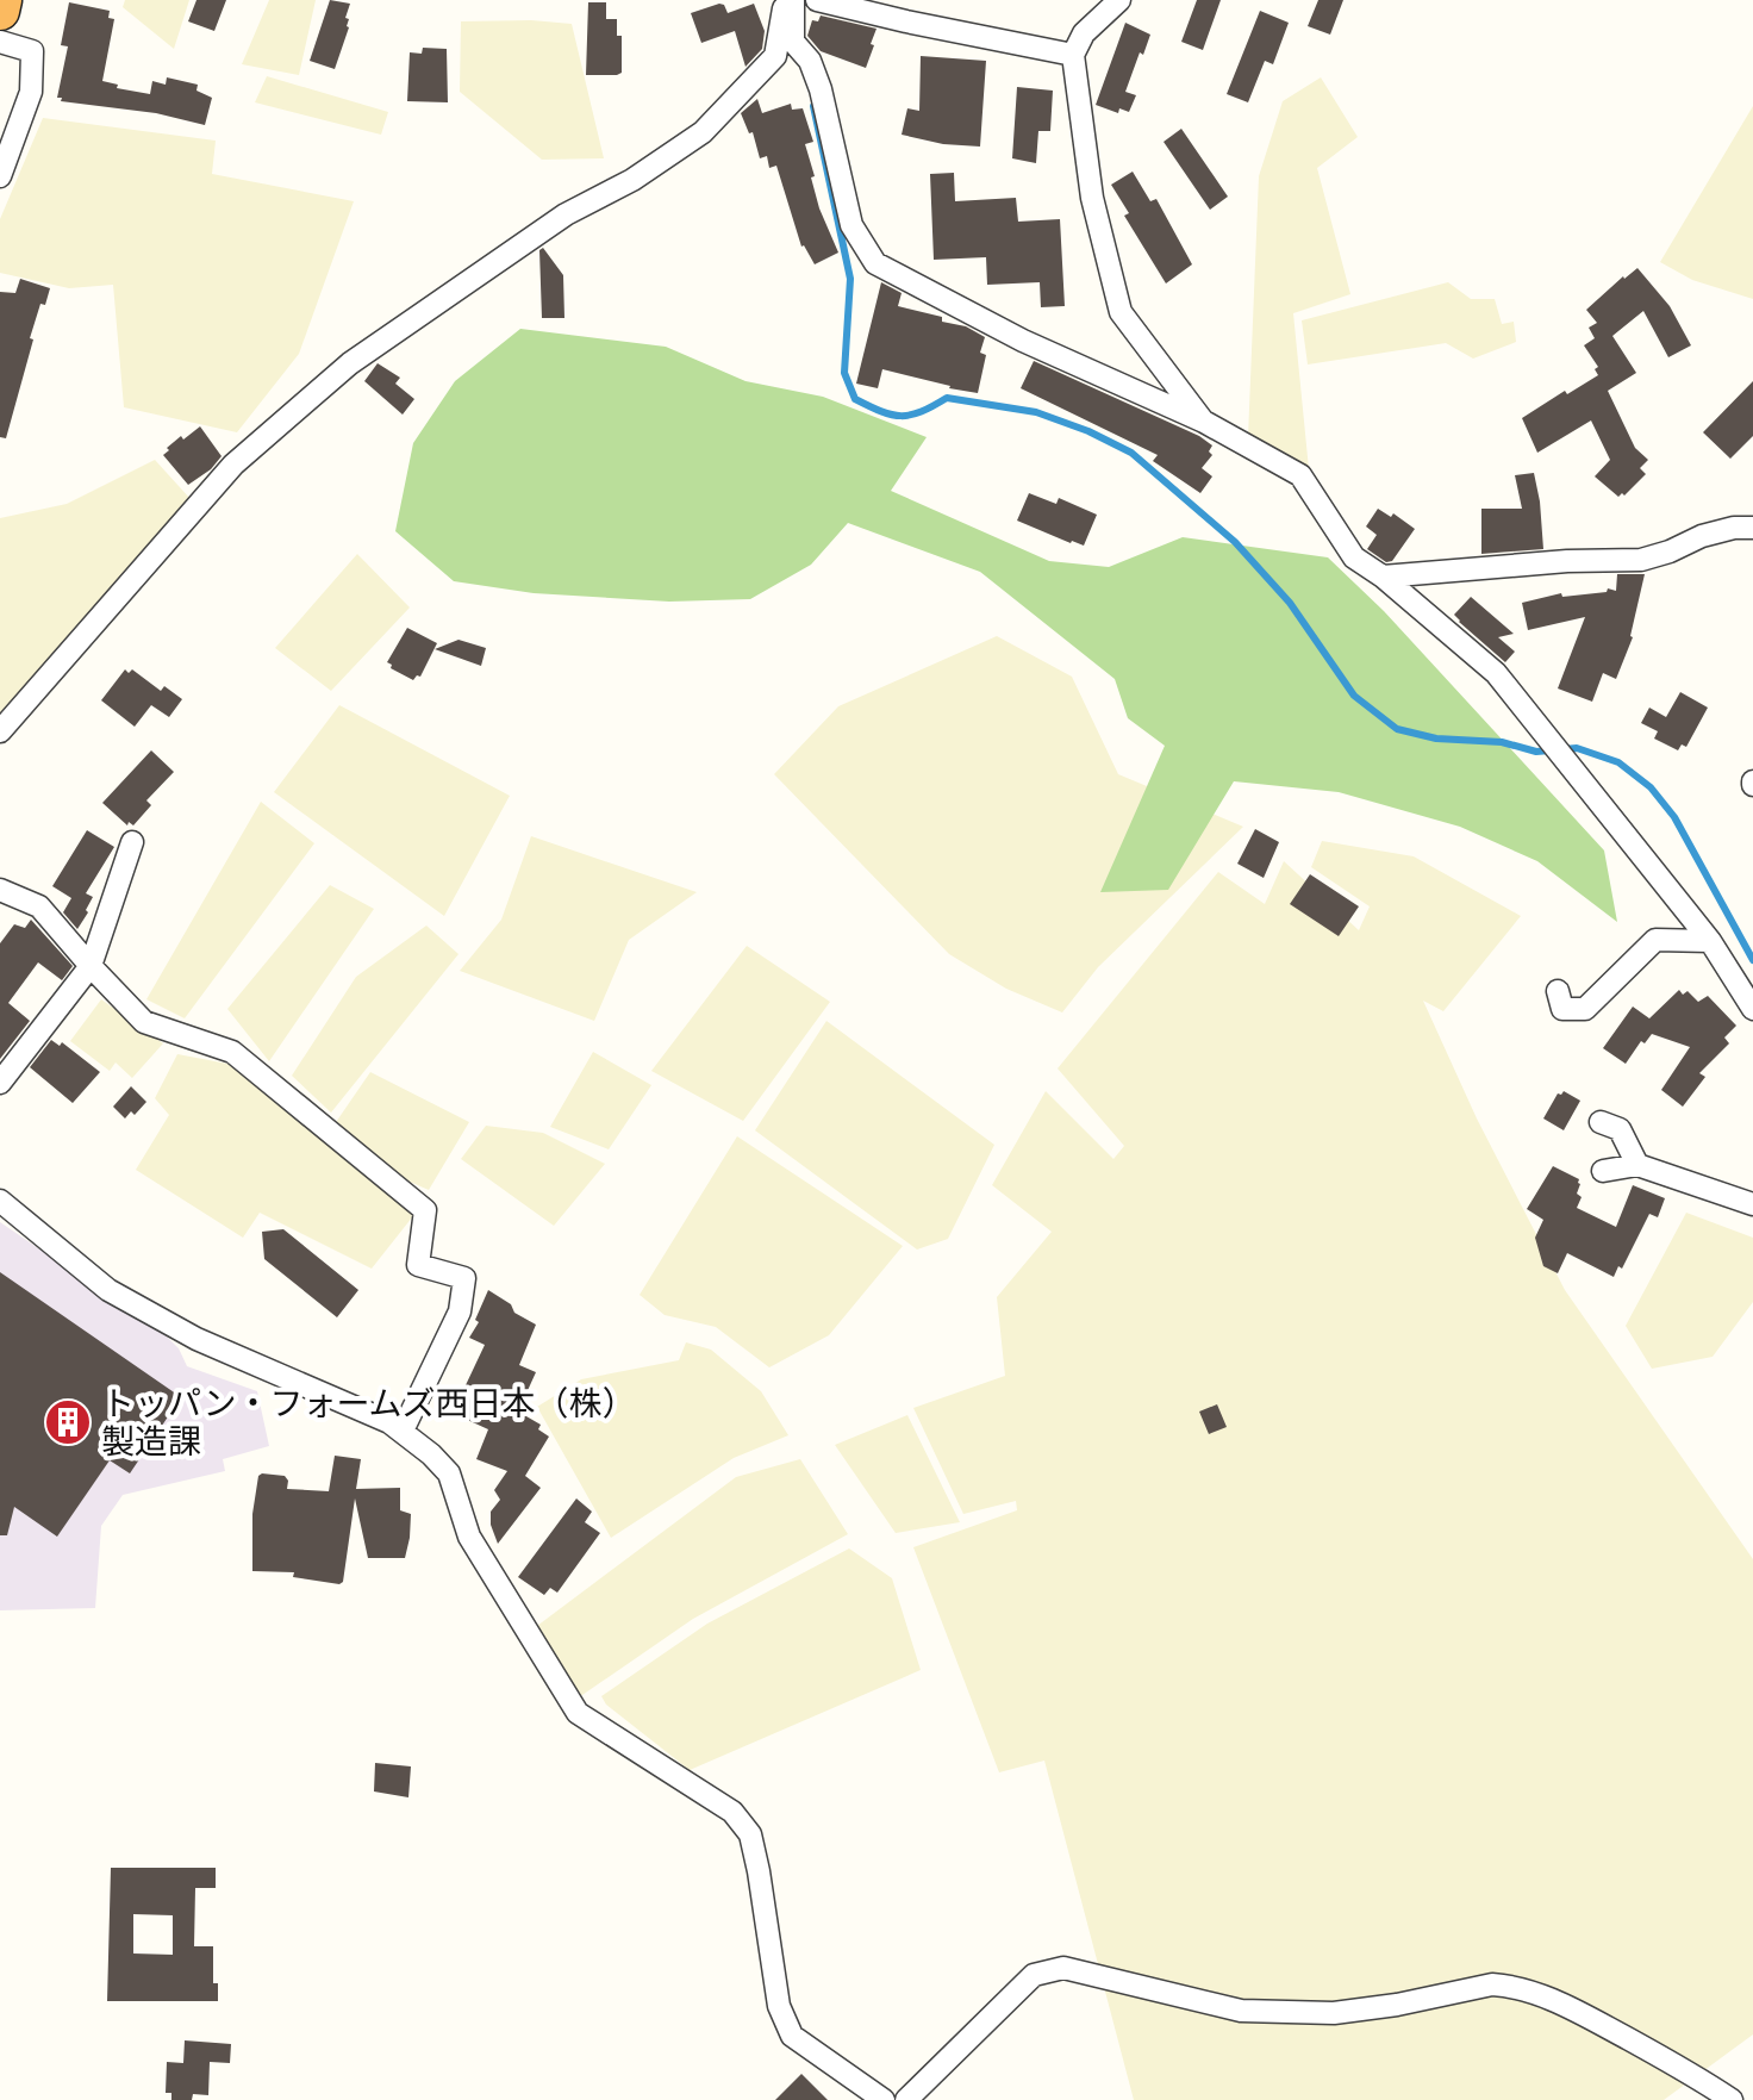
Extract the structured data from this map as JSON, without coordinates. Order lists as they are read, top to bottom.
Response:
{
  "places": {
    "building": ["トッパン・フォームズ西日本（株） 製造課"]
  }
}
